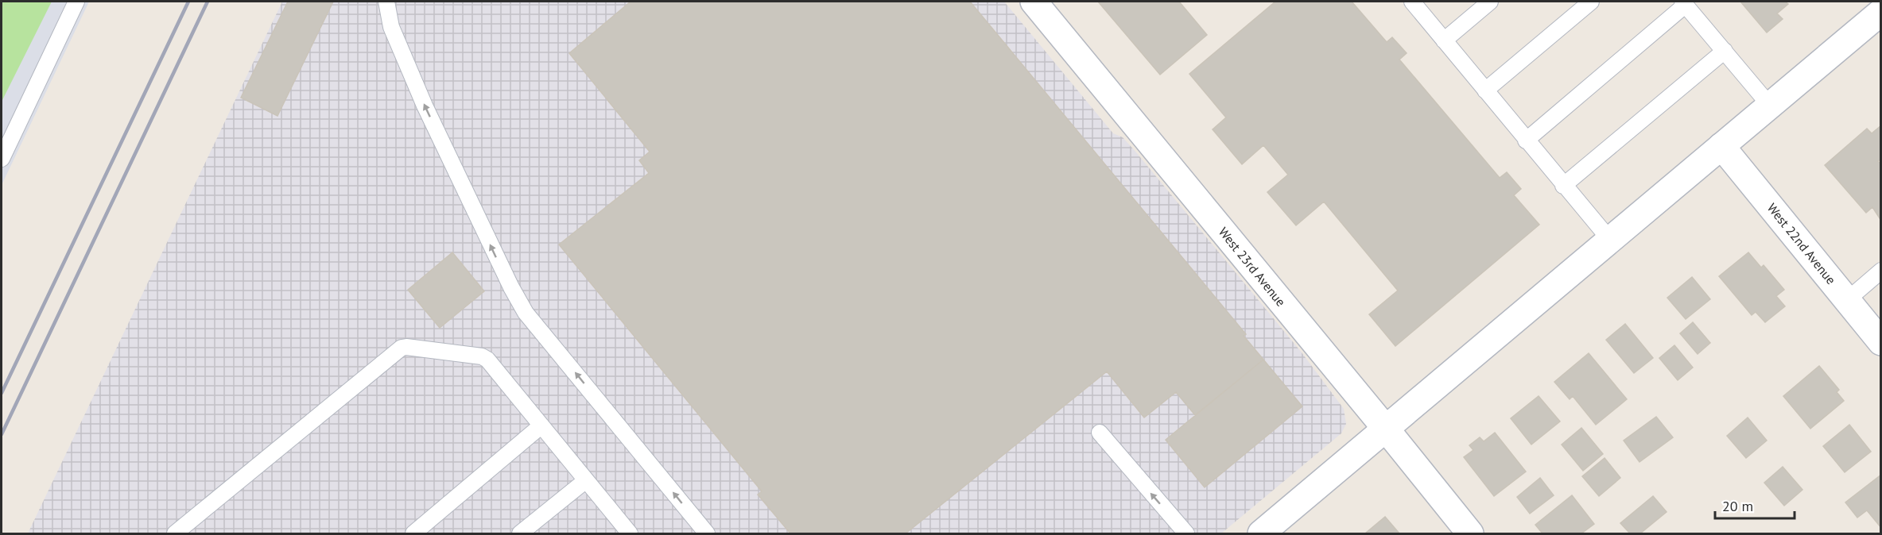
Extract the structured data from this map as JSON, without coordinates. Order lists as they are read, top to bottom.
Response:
{
  "streets": {
    "street": ["West 22nd Avenue", "West 23rd Avenue"]
  },
  "scale_bar": "20 m"
}
